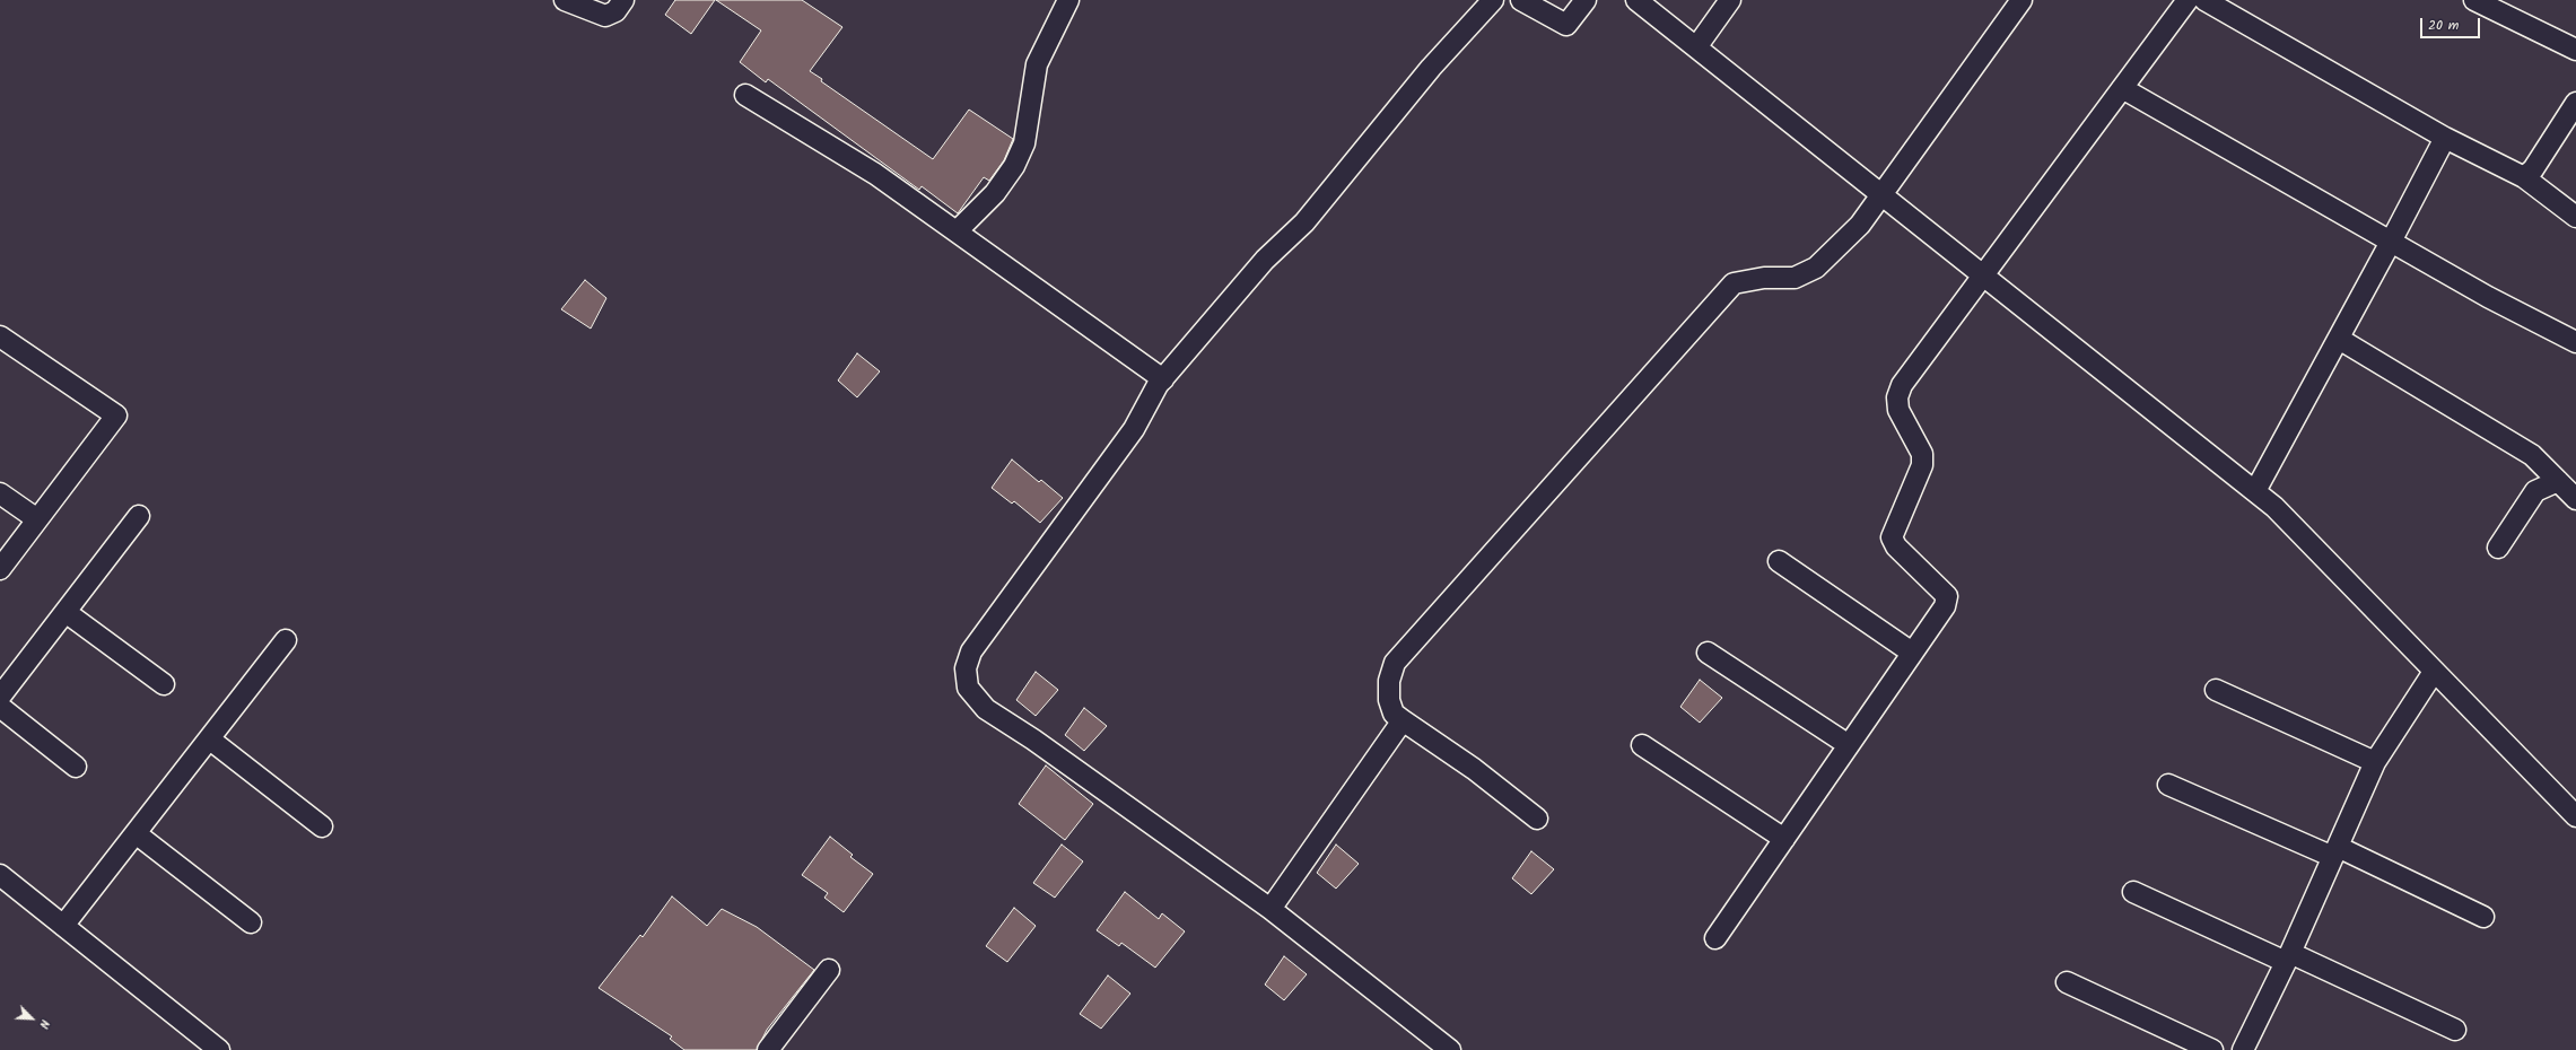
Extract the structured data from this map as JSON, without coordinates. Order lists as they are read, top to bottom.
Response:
{
  "scale_bar": "20 m",
  "north": "bottom right"
}
